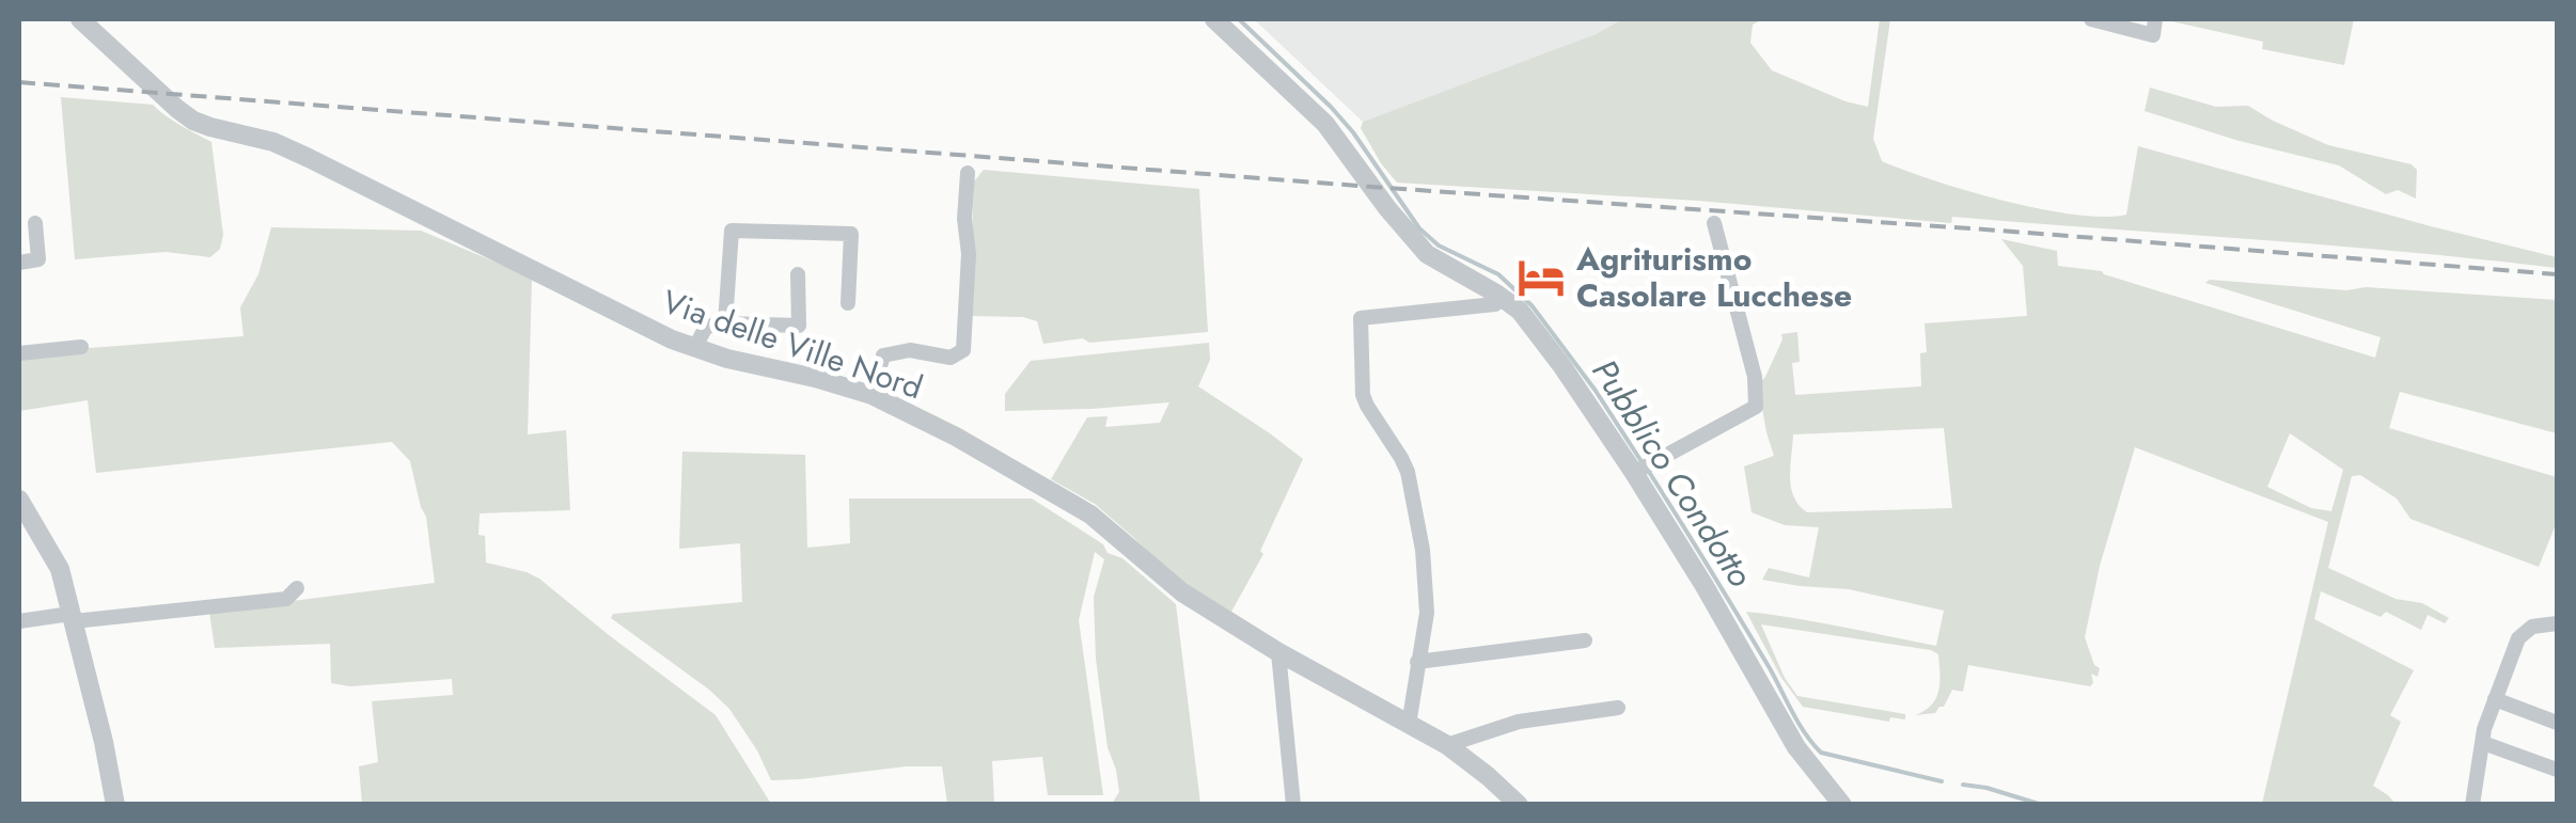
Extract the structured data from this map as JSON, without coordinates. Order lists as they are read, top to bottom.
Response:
{
  "streets": {
    "street": ["Via delle Ville Nord"]
  },
  "water": ["Pubblico Condotto"],
  "places": {
    "hotel": ["Agriturismo Casolare Lucchese"]
  }
}
